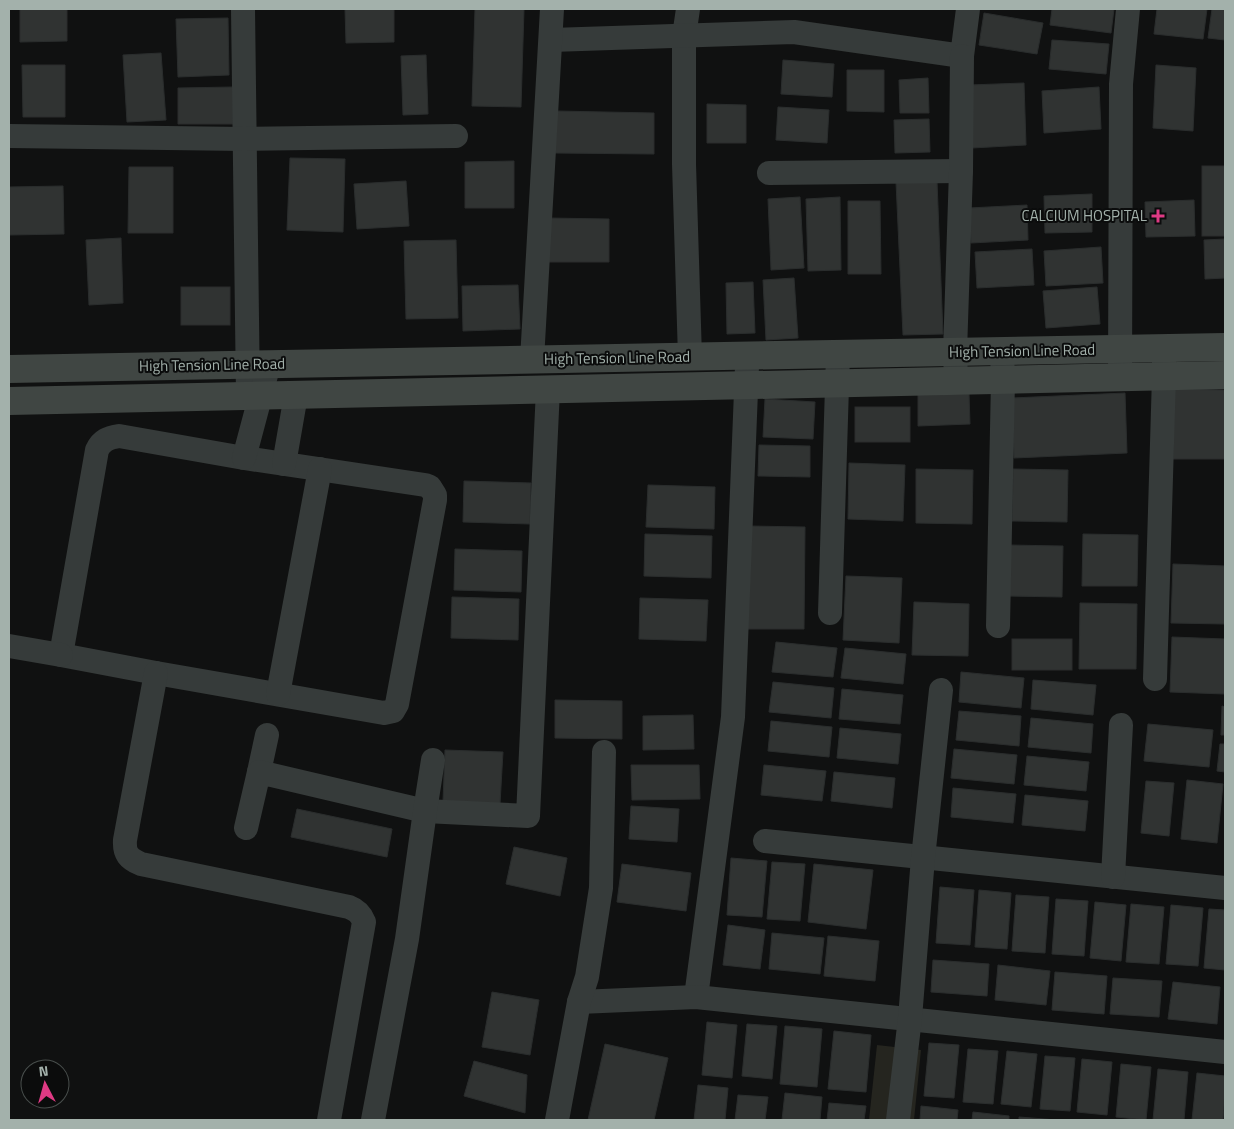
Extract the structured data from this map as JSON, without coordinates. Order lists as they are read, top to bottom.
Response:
{
  "streets": {
    "main road": ["High Tension Line Road"]
  },
  "places": {
    "health": ["CALCIUM HOSPITAL"]
  },
  "north": "top"
}
